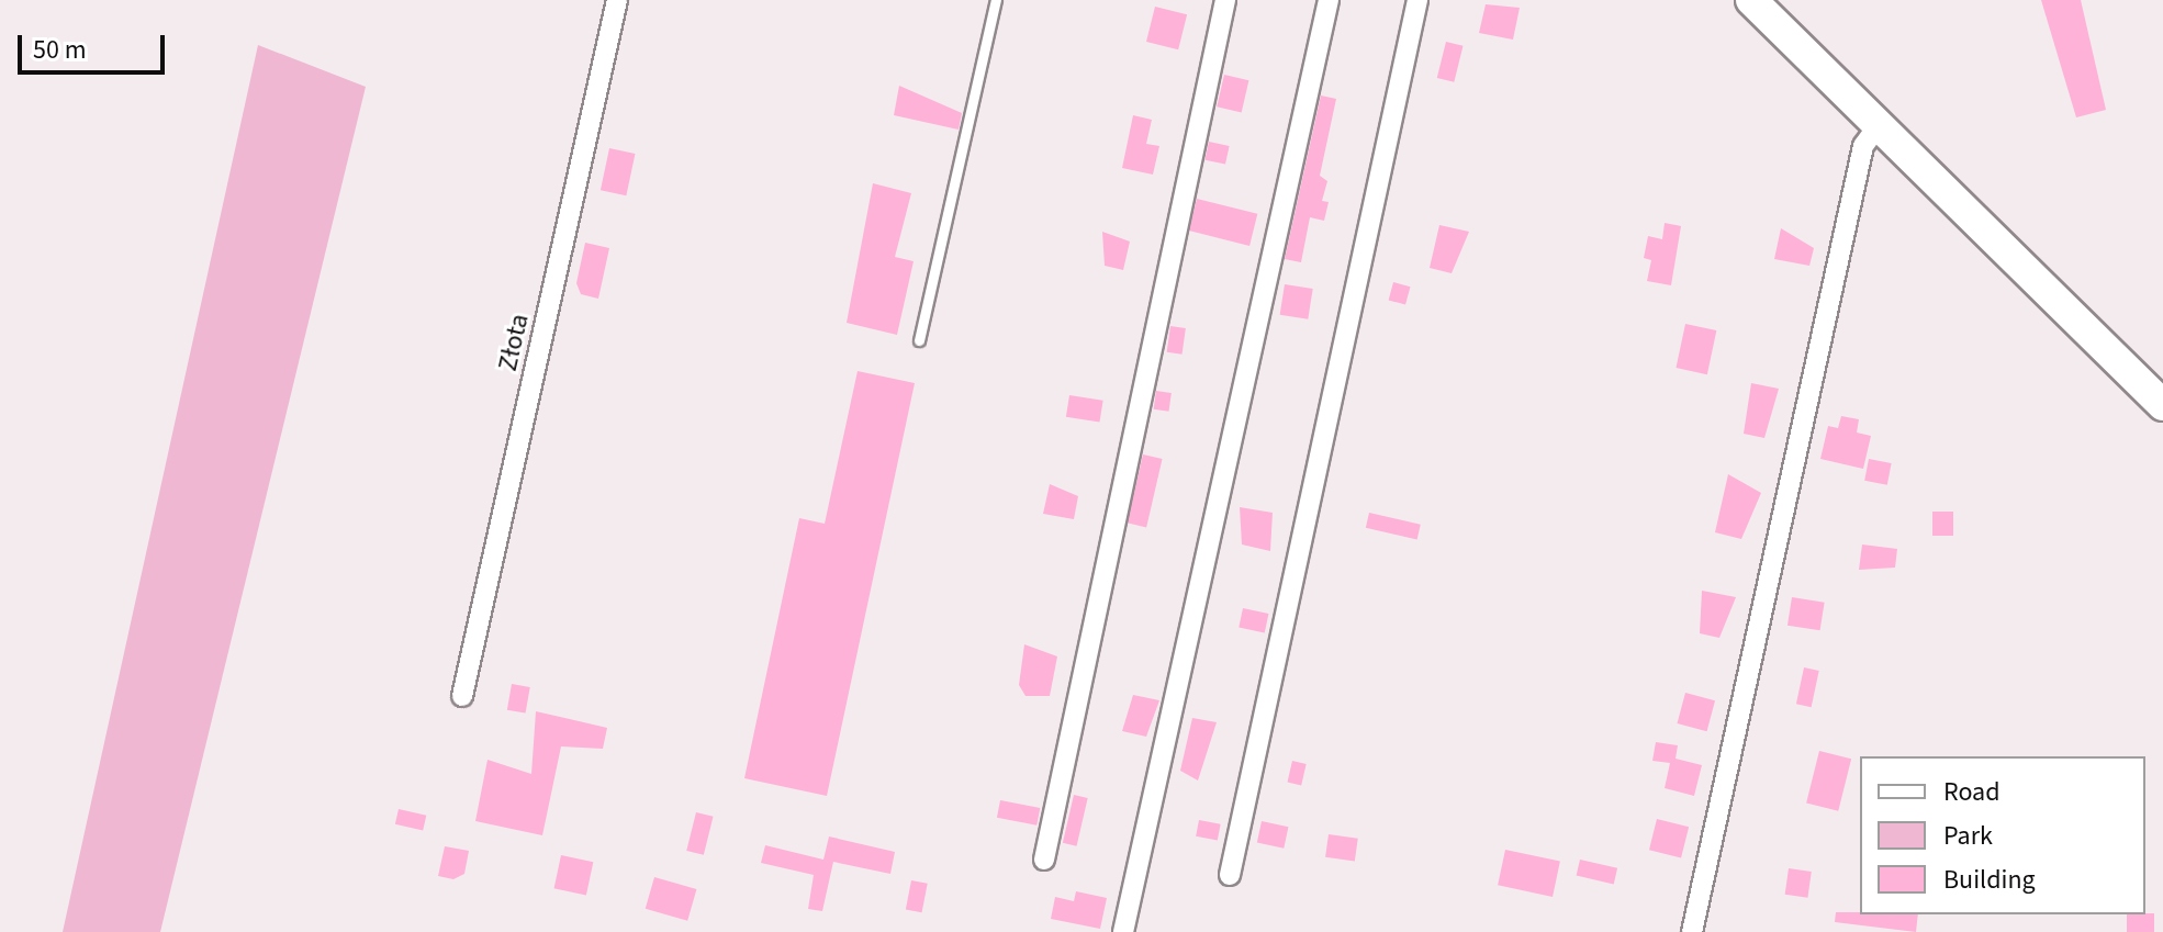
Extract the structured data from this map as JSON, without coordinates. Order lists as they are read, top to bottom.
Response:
{
  "streets": {
    "street": ["Złota"]
  },
  "legend": ["Road", "Park", "Building"],
  "scale_bar": "50 m"
}
